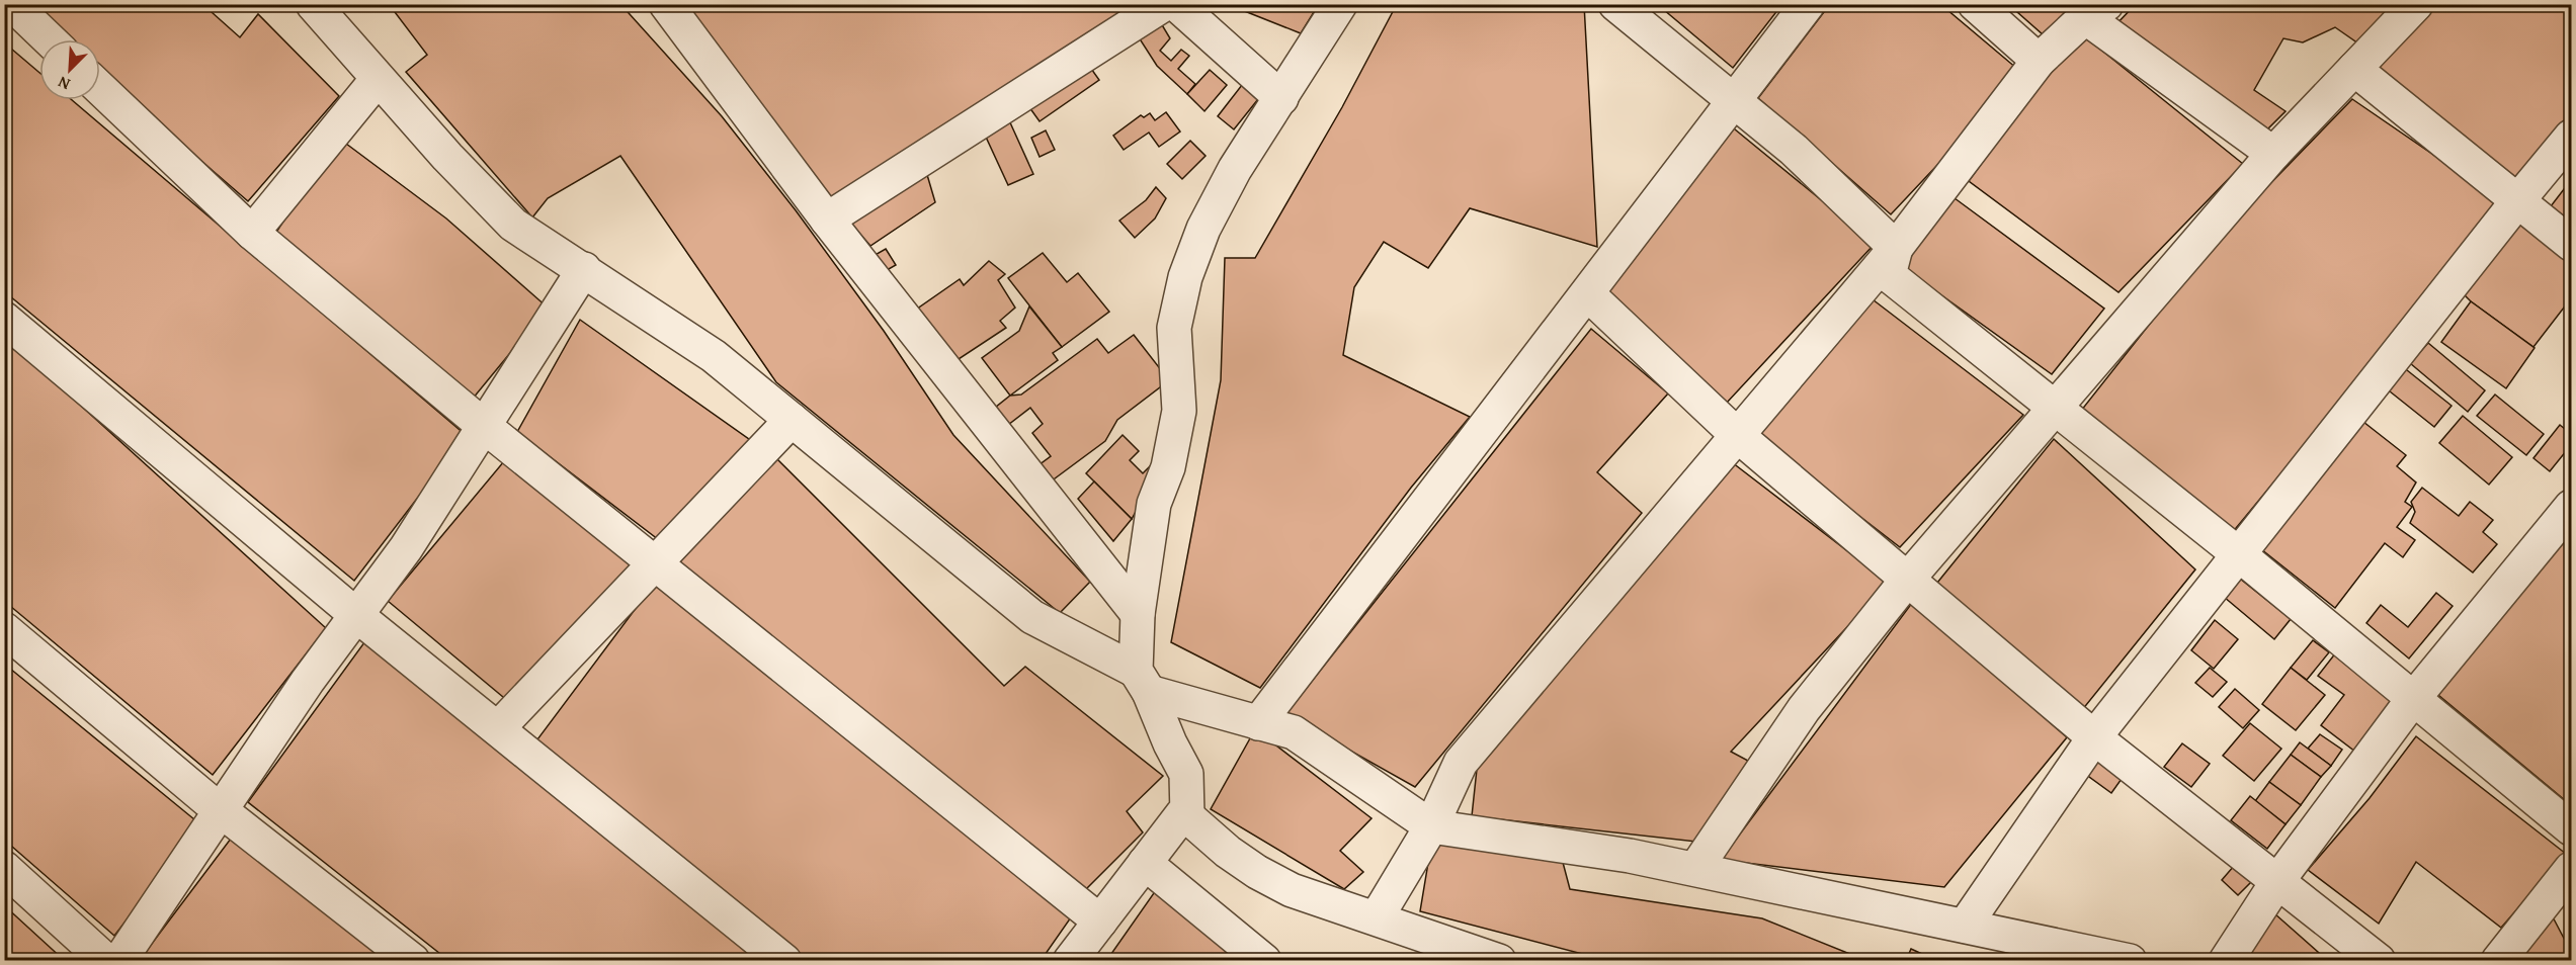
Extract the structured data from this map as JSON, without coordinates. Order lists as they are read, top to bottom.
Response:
{
  "north": "bottom left"
}
